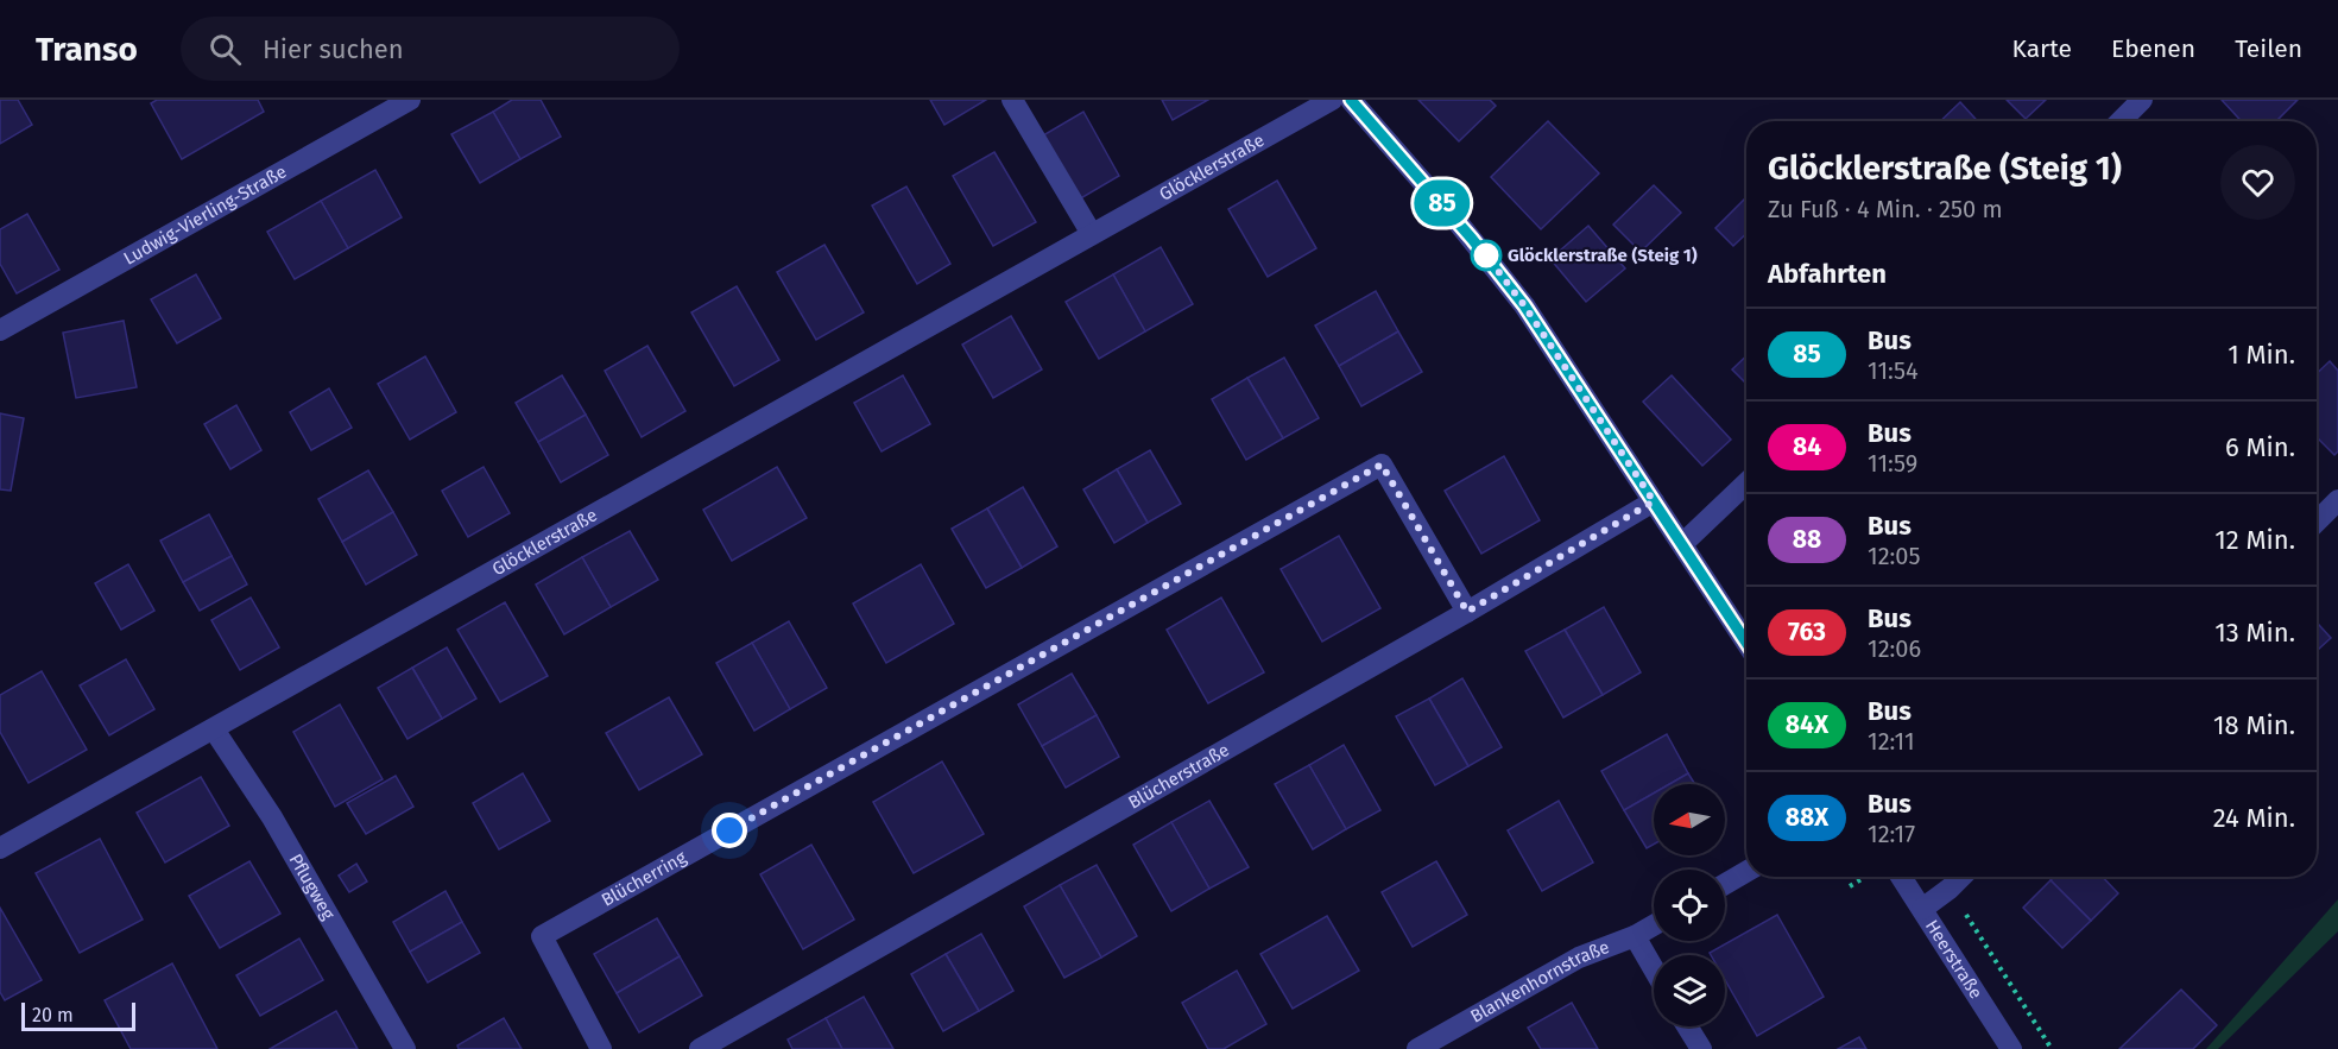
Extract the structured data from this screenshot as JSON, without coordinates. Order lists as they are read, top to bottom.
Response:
{
  "streets": {
    "street": [
      "Glöcklerstraße",
      "Ludwig-Vierling-Straße",
      "Blücherstraße",
      "Blücherring",
      "Pflugweg",
      "Heerstraße",
      "Blankenhornstraße"
    ]
  },
  "crossings": [
    ["Glöcklerstraße", "Pflugweg"],
    ["Blücherstraße", "Blücherring"]
  ],
  "places": ["Glöcklerstraße (Steig 1)"],
  "lines": ["bus line 85"],
  "scale_bar": "20 m",
  "north": "left",
  "page": {
    "header": "Transo",
    "search": "Hier suchen",
    "nav": ["Karte", "Ebenen", "Teilen"],
    "on_map": "85",
    "heading": [
      ["Glöcklerstraße (Steig 1)", "Zu Fuß · 4 Min. · 250 m"],
      "Abfahrten"
    ],
    "list": [
      {
        "mark": "85",
        "name": "Bus",
        "note": "11:54",
        "value": "1 Min."
      },
      {
        "mark": "84",
        "name": "Bus",
        "note": "11:59",
        "value": "6 Min."
      },
      {
        "mark": "88",
        "name": "Bus",
        "note": "12:05",
        "value": "12 Min."
      },
      {
        "mark": "763",
        "name": "Bus",
        "note": "12:06",
        "value": "13 Min."
      },
      {
        "mark": "84X",
        "name": "Bus",
        "note": "12:11",
        "value": "18 Min."
      },
      {
        "mark": "88X",
        "name": "Bus",
        "note": "12:17",
        "value": "24 Min."
      }
    ],
    "scale": "20 m"
  }
}
